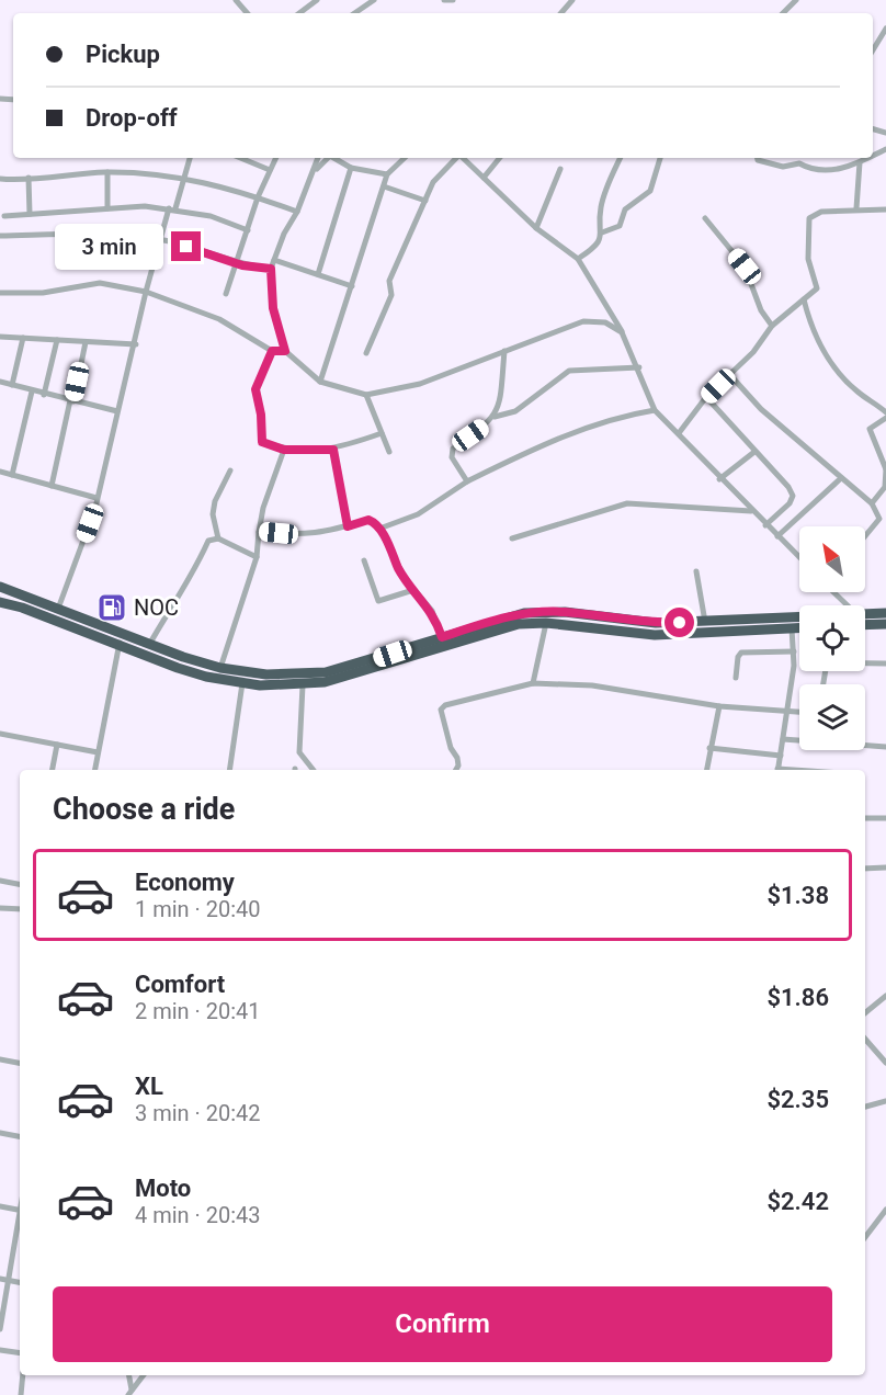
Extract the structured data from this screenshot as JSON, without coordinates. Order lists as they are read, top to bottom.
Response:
{
  "places": {
    "fuel station": ["NOC"]
  },
  "north": "top left",
  "page": {
    "banner": ["Pickup", "Drop-off"],
    "bubble": "3 min",
    "heading": "Choose a ride",
    "list": [
      {
        "name": "Economy",
        "note": "1 min · 20:40",
        "value": "$1.38"
      },
      {
        "name": "Comfort",
        "note": "2 min · 20:41",
        "value": "$1.86"
      },
      {
        "name": "XL",
        "note": "3 min · 20:42",
        "value": "$2.35"
      },
      {
        "name": "Moto",
        "note": "4 min · 20:43",
        "value": "$2.42"
      }
    ],
    "buttons": "Confirm"
  }
}
